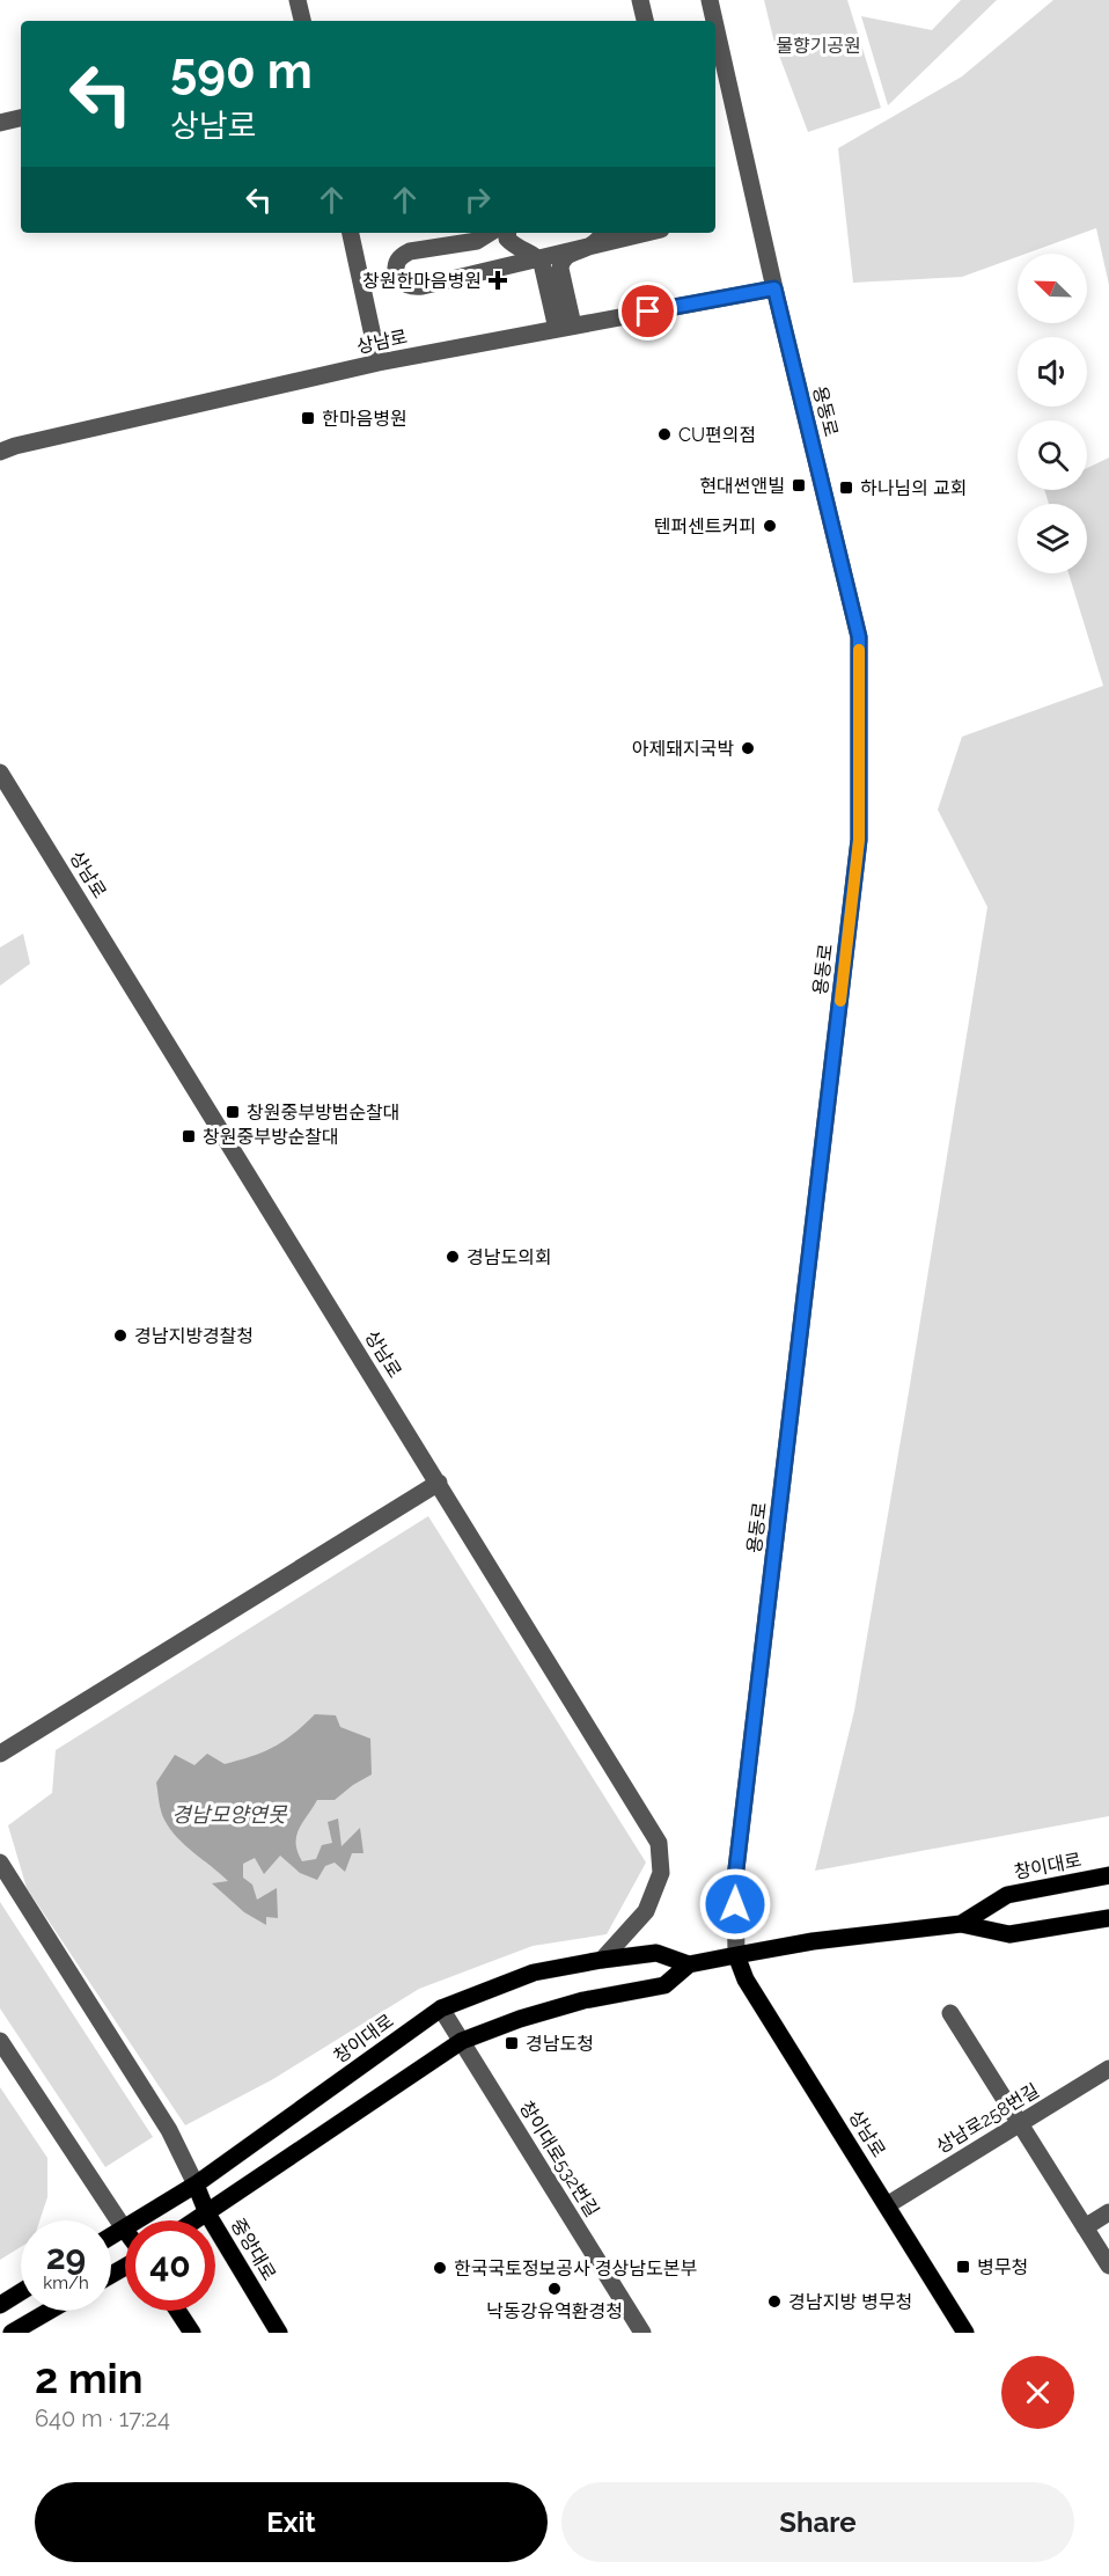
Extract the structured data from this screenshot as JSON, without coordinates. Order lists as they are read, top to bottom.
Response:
{
  "streets": {
    "main road": ["상남로", "창이대로", "중앙대로"],
    "street": ["용동로", "상남로258번길", "창이대로532번길"]
  },
  "crossings": [
    ["상남로", "용동로"],
    ["상남로", "창이대로"],
    ["상남로", "상남로258번길"],
    ["용동로", "창이대로"],
    ["창이대로", "창이대로532번길"],
    ["창이대로", "중앙대로"]
  ],
  "water": ["경남모양연못"],
  "parks": ["물향기공원"],
  "places": {
    "health": ["창원한마음병원"],
    "transit": [
      "한마음병원",
      "현대썬앤빌",
      "하나님의 교회",
      "창원중부방범순찰대",
      "창원중부방순찰대",
      "경남도청",
      "병무청"
    ],
    "other": [
      "CU편의점",
      "텐퍼센트커피",
      "아제돼지국박",
      "경남도의회",
      "경남지방경찰청",
      "한국국토정보공사 경상남도본부",
      "낙동강유역환경청",
      "경남지방 병무청"
    ]
  },
  "north": "top left",
  "page": {
    "turn": ["590 m", "상남로"],
    "speed": "29 km/h",
    "limit": "40",
    "heading": ["2 min", "640 m · 17:24"],
    "buttons": ["Exit", "Share"]
  }
}
